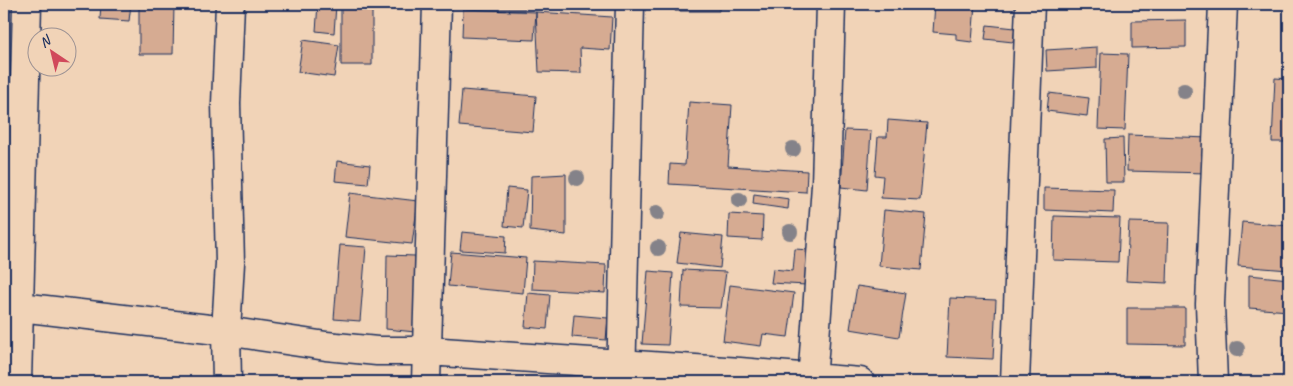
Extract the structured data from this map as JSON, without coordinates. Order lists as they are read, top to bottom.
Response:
{
  "north": "top left"
}
